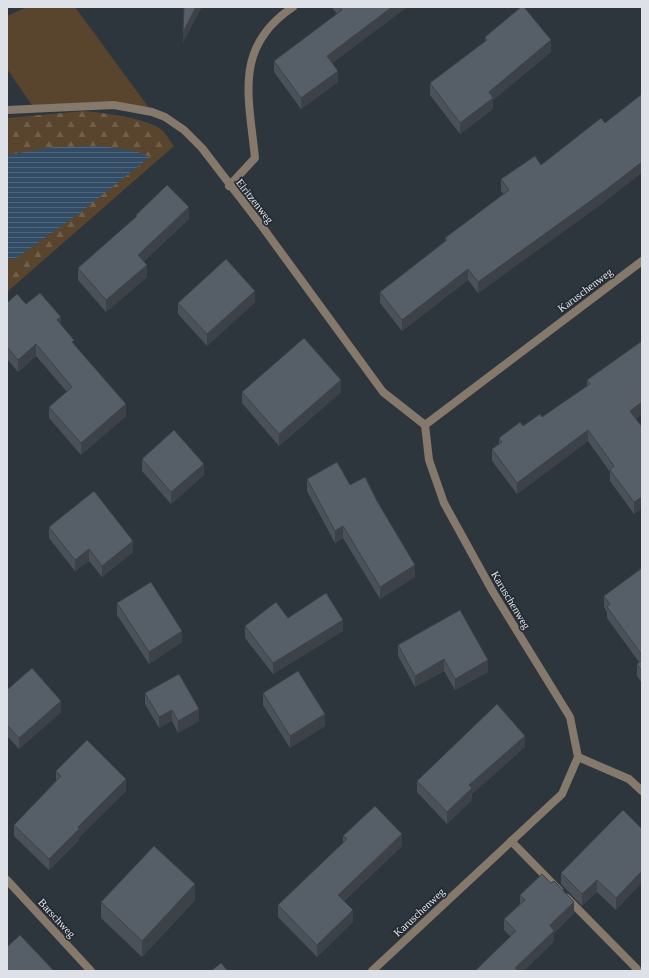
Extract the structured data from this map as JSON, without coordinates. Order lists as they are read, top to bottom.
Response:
{
  "streets": {
    "street": ["Elritzenweg", "Karuschenweg", "Barschweg"]
  },
  "crossings": [
    ["Elritzenweg", "Karuschenweg"]
  ]
}
